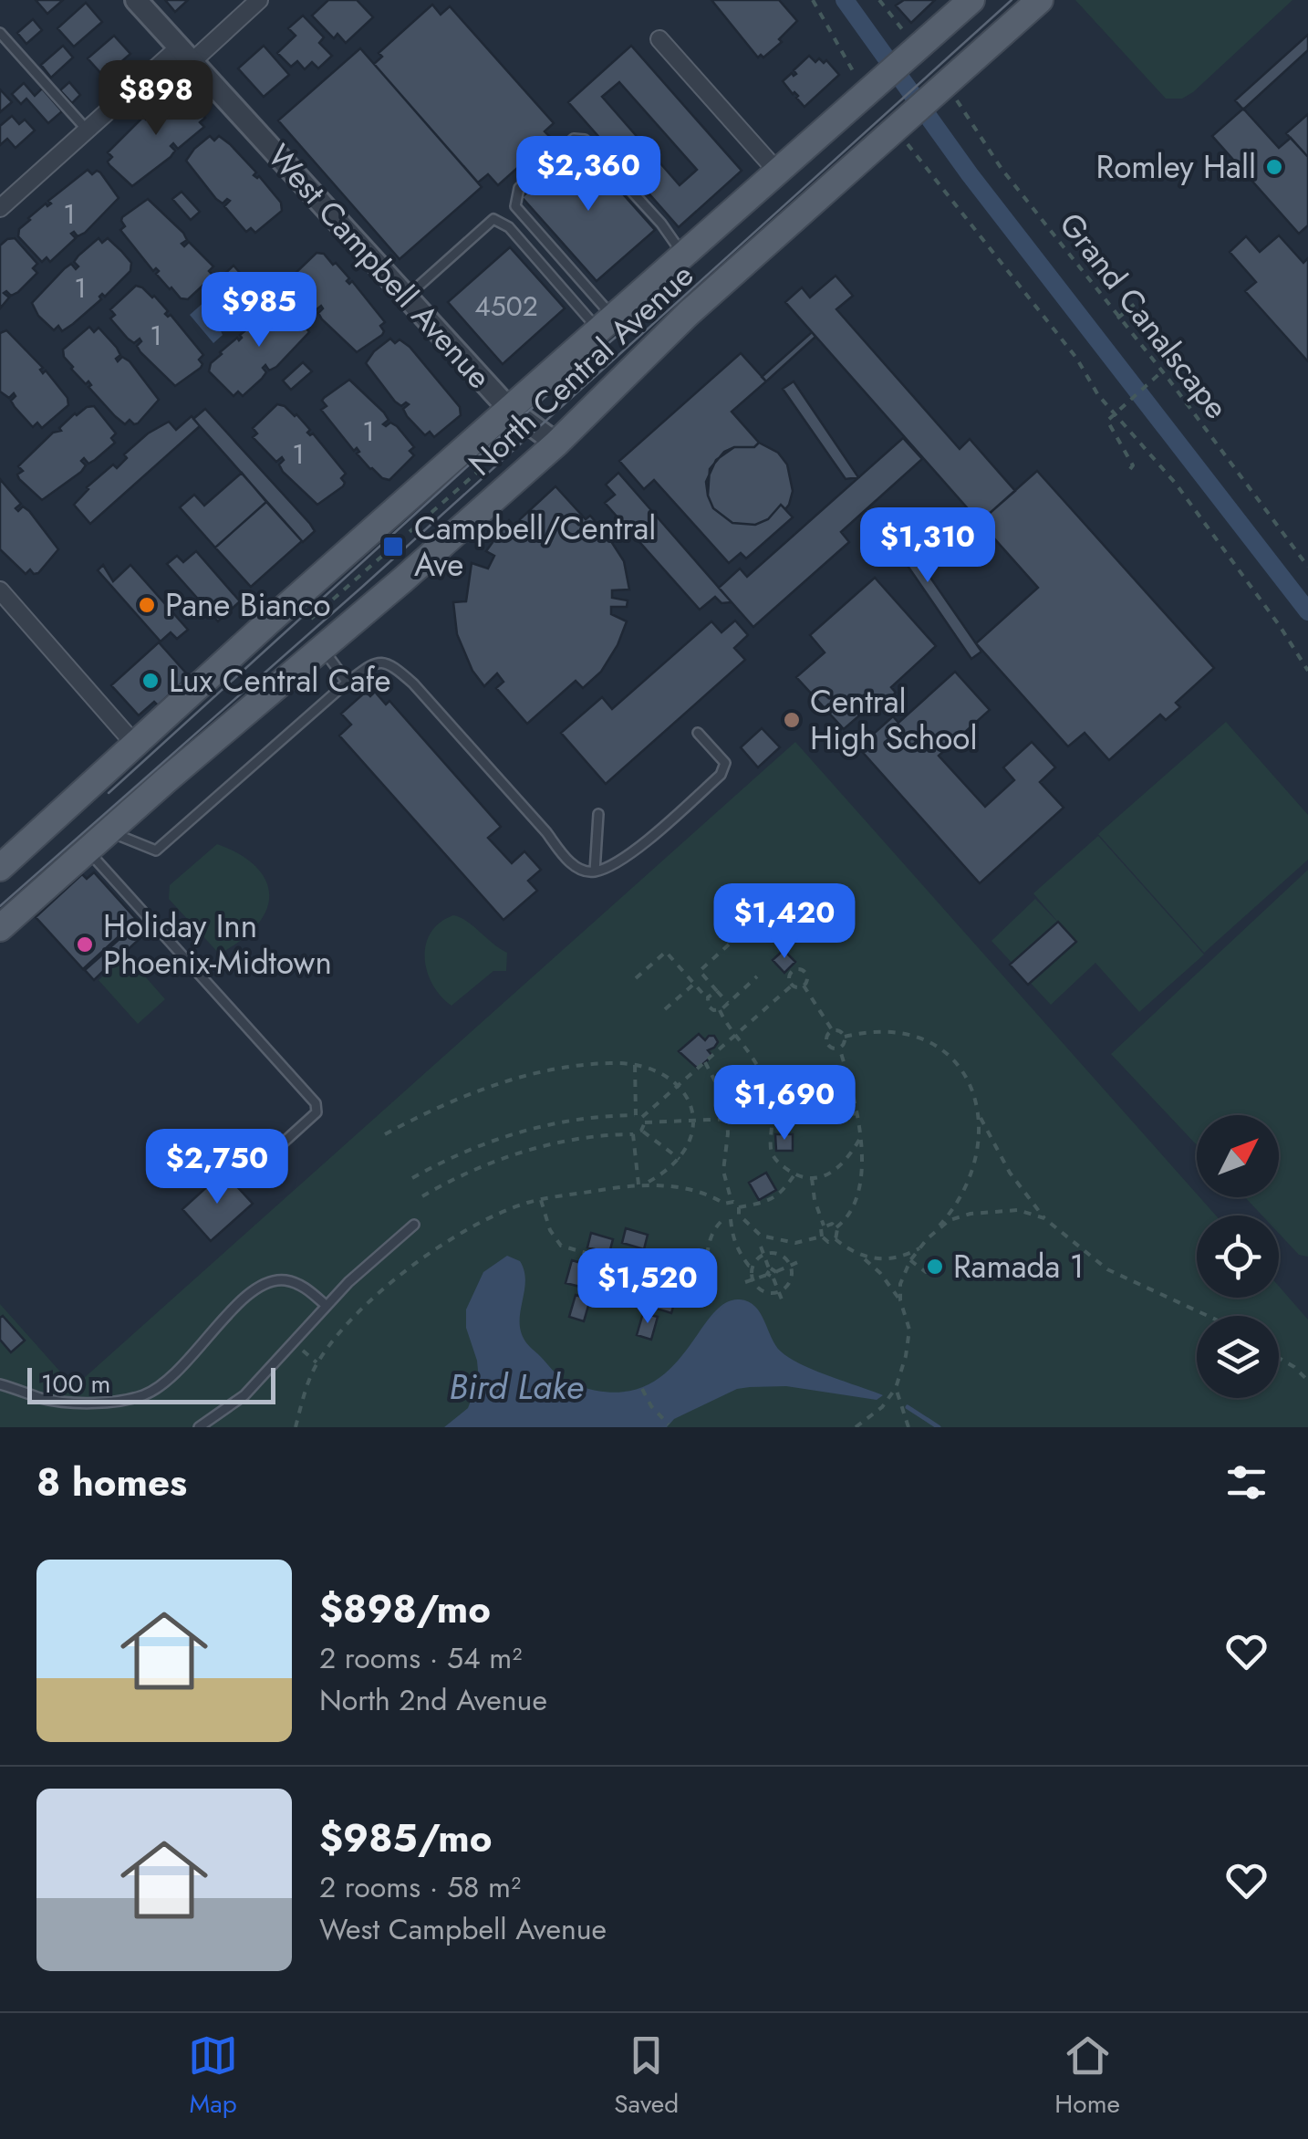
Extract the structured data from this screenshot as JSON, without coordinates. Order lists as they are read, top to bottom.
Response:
{
  "streets": {
    "main road": ["North Central Avenue"],
    "street": ["West Campbell Avenue"],
    "path": ["Grand Canalscape"]
  },
  "crossings": [
    ["West Campbell Avenue", "North Central Avenue"],
    ["Grand Canalscape", "North Central Avenue"]
  ],
  "water": ["Bird Lake"],
  "places": {
    "other": [
      "Romley Hall",
      "Pane Bianco",
      "Lux Central Cafe",
      "Central High School",
      "Holiday Inn Phoenix-Midtown",
      "Ramada 1"
    ],
    "transit": ["Campbell/Central Ave"]
  },
  "house_numbers": [
    "1",
    "1",
    "4502",
    "1",
    "1",
    "1"
  ],
  "scale_bar": "100 m",
  "north": "top right",
  "page": {
    "price": [
      "$898",
      "$2,360",
      "$985",
      "$1,310",
      "$1,420",
      "$1,690",
      "$2,750",
      "$1,520"
    ],
    "scale": "100 m",
    "heading": "8 homes",
    "list": [
      {
        "name": "$898/mo",
        "note": "2 rooms · 54 m² · North 2nd Avenue"
      },
      {
        "name": "$985/mo",
        "note": "2 rooms · 58 m² · West Campbell Avenue"
      }
    ],
    "tabs": ["Map", "Saved", "Home"]
  }
}
